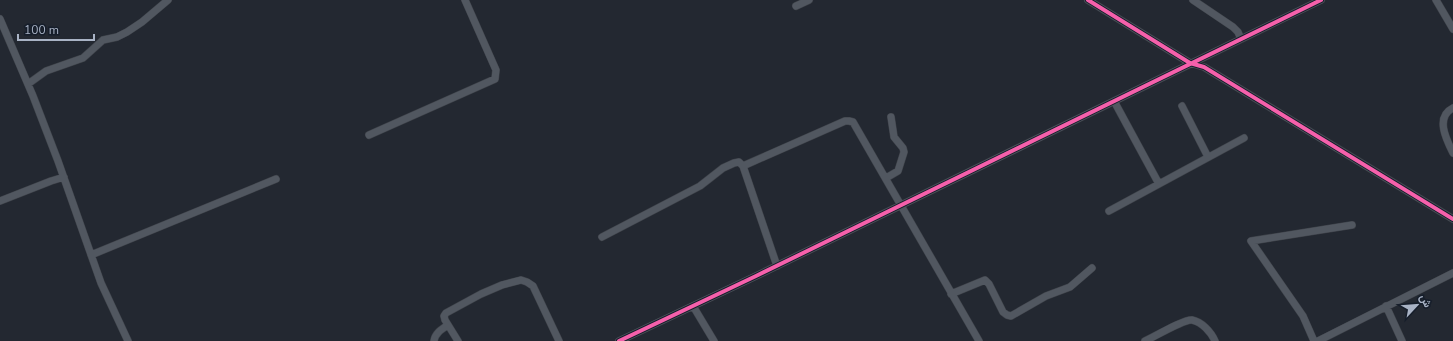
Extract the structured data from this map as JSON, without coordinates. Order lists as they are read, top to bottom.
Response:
{
  "scale_bar": "100 m",
  "north": "top right"
}
